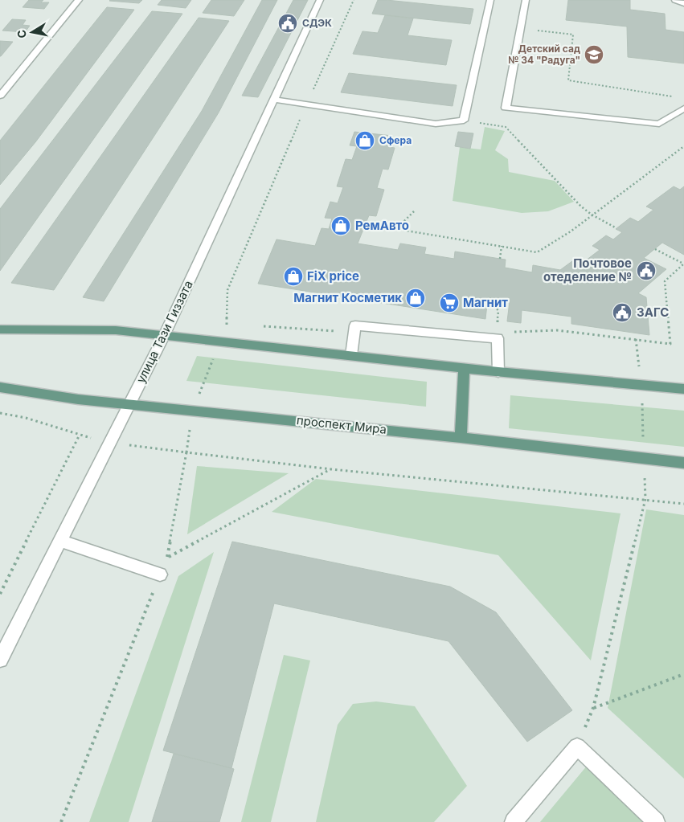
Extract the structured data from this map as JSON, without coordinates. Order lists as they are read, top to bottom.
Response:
{
  "streets": {
    "main road": ["проспект Мира"],
    "street": ["улица Тази Гиззата"]
  },
  "crossings": [
    ["улица Тази Гиззата", "проспект Мира"]
  ],
  "places": {
    "public building": ["СДЭК", "Почтовое отеделение №", "ЗАГС"],
    "school or university": ["Детский сад № 34 \"Радуга\""],
    "shop": [
      "Сфера",
      "РемАвто",
      "FiX price",
      "Магнит Косметик"
    ],
    "supermarket": ["Магнит"]
  },
  "north": "left"
}
